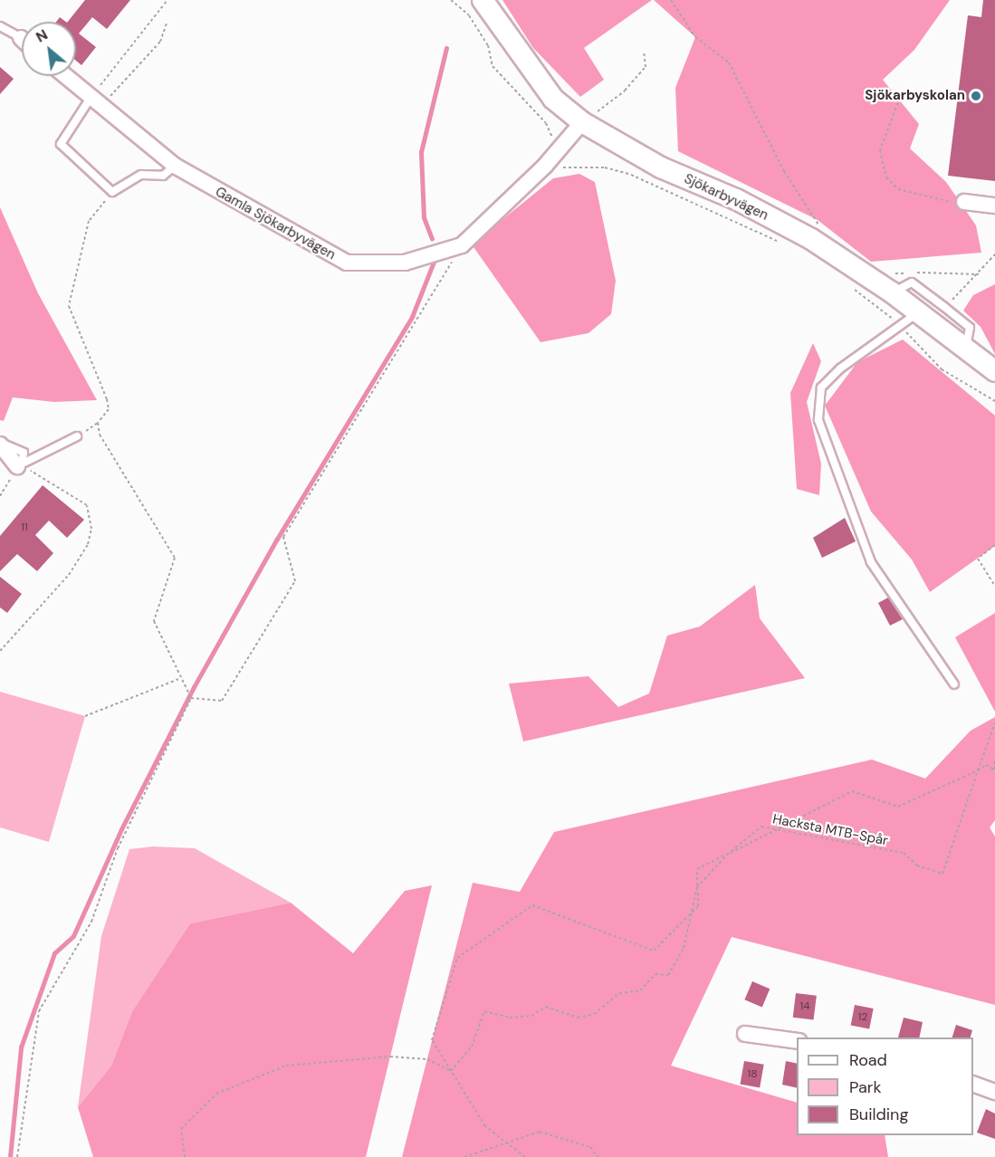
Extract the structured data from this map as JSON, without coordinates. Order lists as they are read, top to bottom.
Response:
{
  "streets": {
    "street": ["Sjökarbyvägen", "Gamla Sjökarbyvägen"],
    "path": ["Hacksta MTB-Spår"]
  },
  "crossings": [
    ["Sjökarbyvägen", "Gamla Sjökarbyvägen"]
  ],
  "places": ["Sjökarbyskolan"],
  "house_numbers": [
    "11",
    "14",
    "12",
    "18"
  ],
  "legend": ["Road", "Park", "Building"],
  "north": "top left"
}
